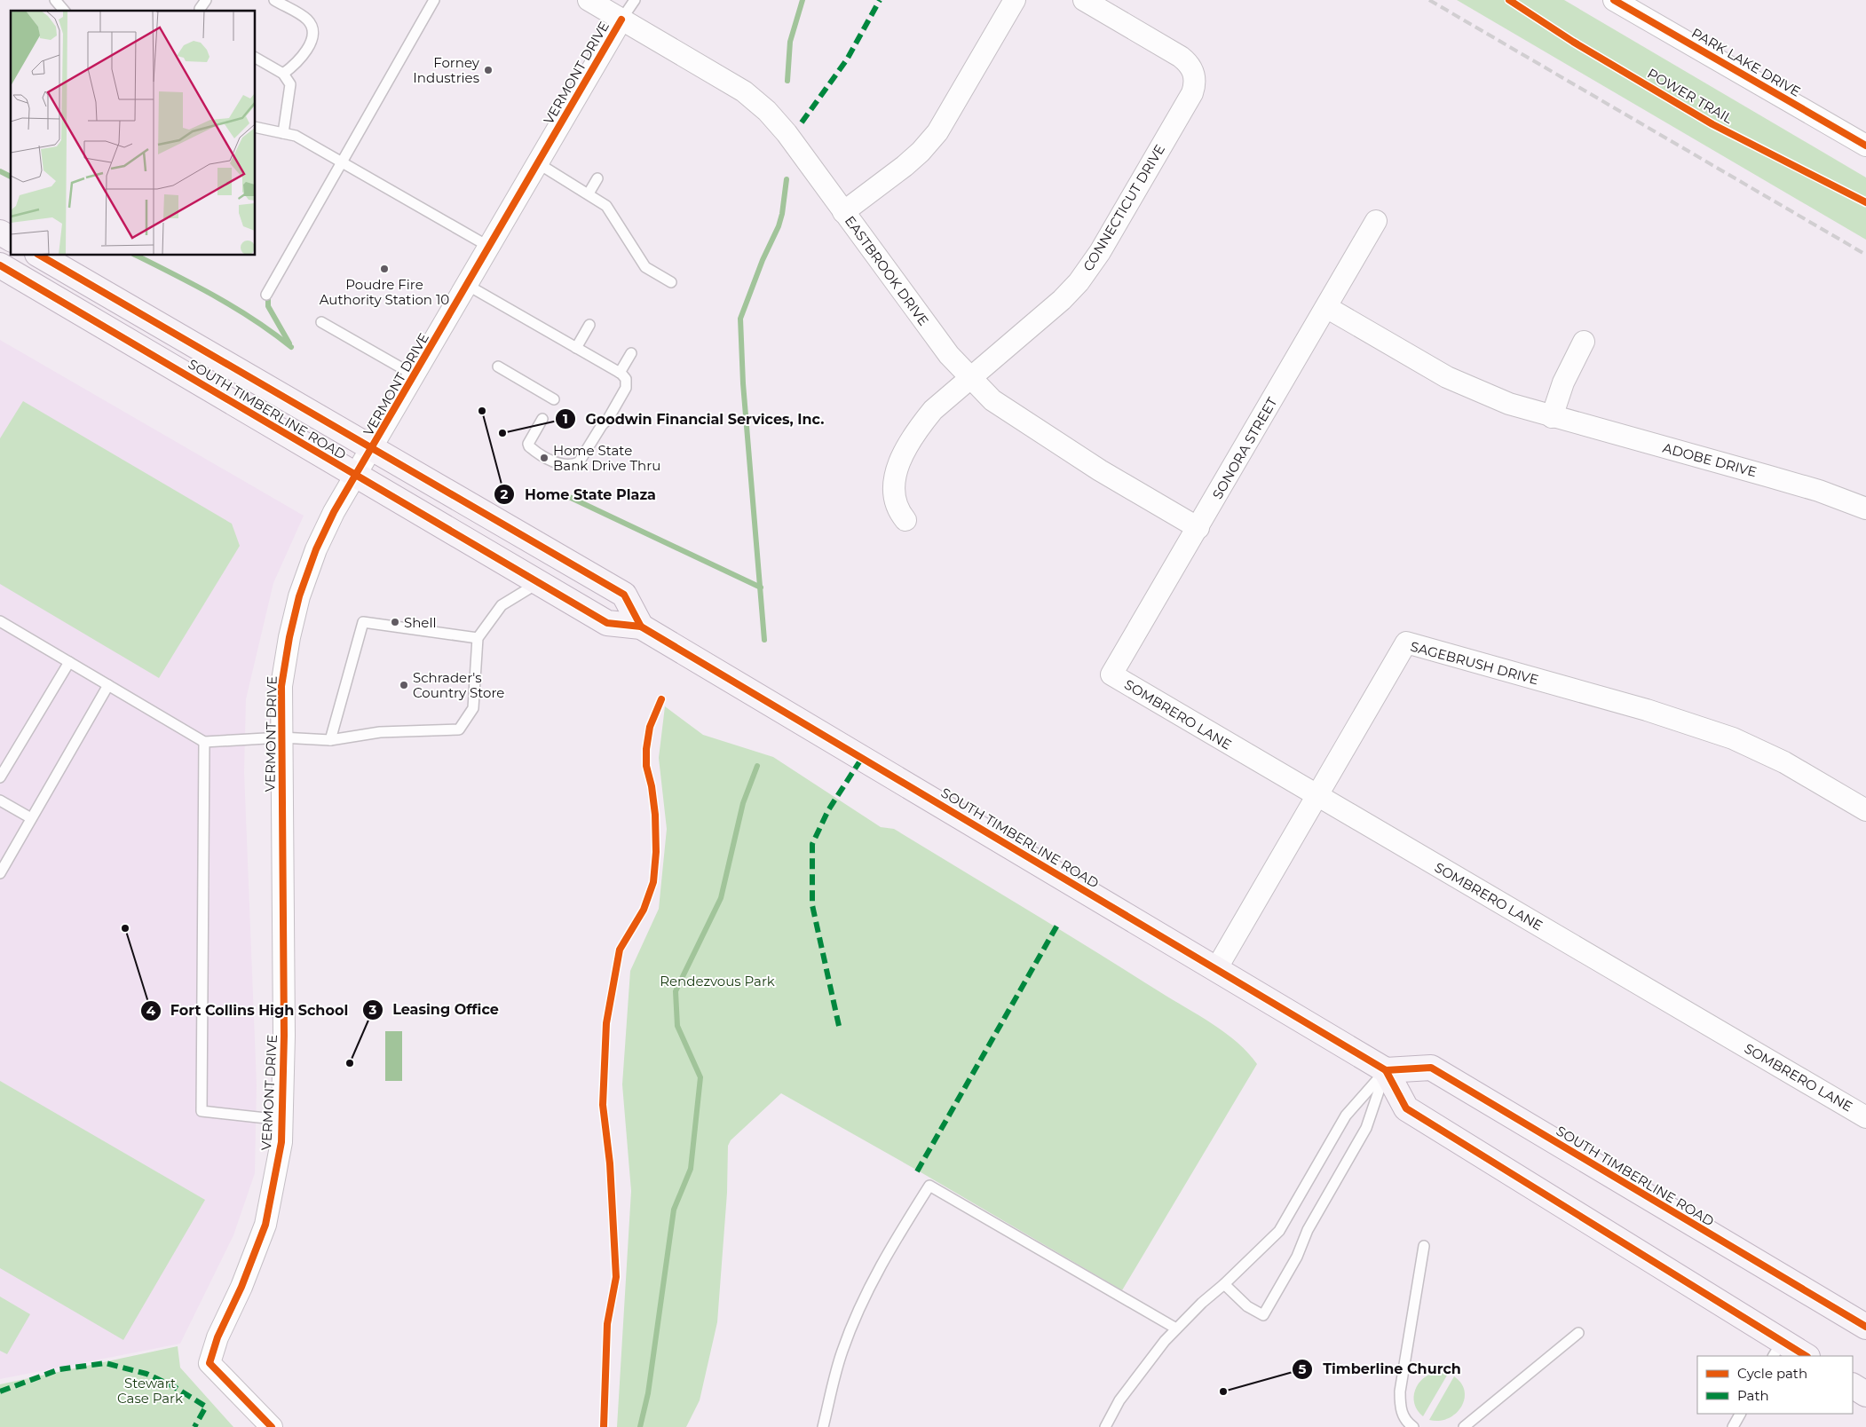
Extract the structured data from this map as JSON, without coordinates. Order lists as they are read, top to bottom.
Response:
{
  "streets": {
    "main road": ["SOUTH TIMBERLINE ROAD"],
    "street": [
      "PARK LAKE DRIVE",
      "VERMONT DRIVE",
      "CONNECTICUT DRIVE",
      "EASTBROOK DRIVE",
      "SONORA STREET",
      "ADOBE DRIVE",
      "SAGEBRUSH DRIVE",
      "SOMBRERO LANE"
    ],
    "cycle path": ["POWER TRAIL"]
  },
  "crossings": [
    ["VERMONT DRIVE", "EASTBROOK DRIVE"],
    ["VERMONT DRIVE", "SOUTH TIMBERLINE ROAD"],
    ["CONNECTICUT DRIVE", "EASTBROOK DRIVE"],
    ["EASTBROOK DRIVE", "SONORA STREET"],
    ["SOUTH TIMBERLINE ROAD", "SAGEBRUSH DRIVE"],
    ["SONORA STREET", "ADOBE DRIVE"],
    ["SONORA STREET", "SOMBRERO LANE"],
    ["SAGEBRUSH DRIVE", "SOMBRERO LANE"]
  ],
  "parks": ["Rendezvous Park", "Stewart Case Park"],
  "places": [
    "Forney Industries",
    "Poudre Fire Authority Station 10",
    "Home State Plaza",
    "Goodwin Financial Services, Inc.",
    "Home State Bank Drive Thru",
    "Shell",
    "Schrader's Country Store",
    "Fort Collins High School",
    "Leasing Office",
    "Timberline Church"
  ],
  "legend": ["Cycle path", "Path"]
}
